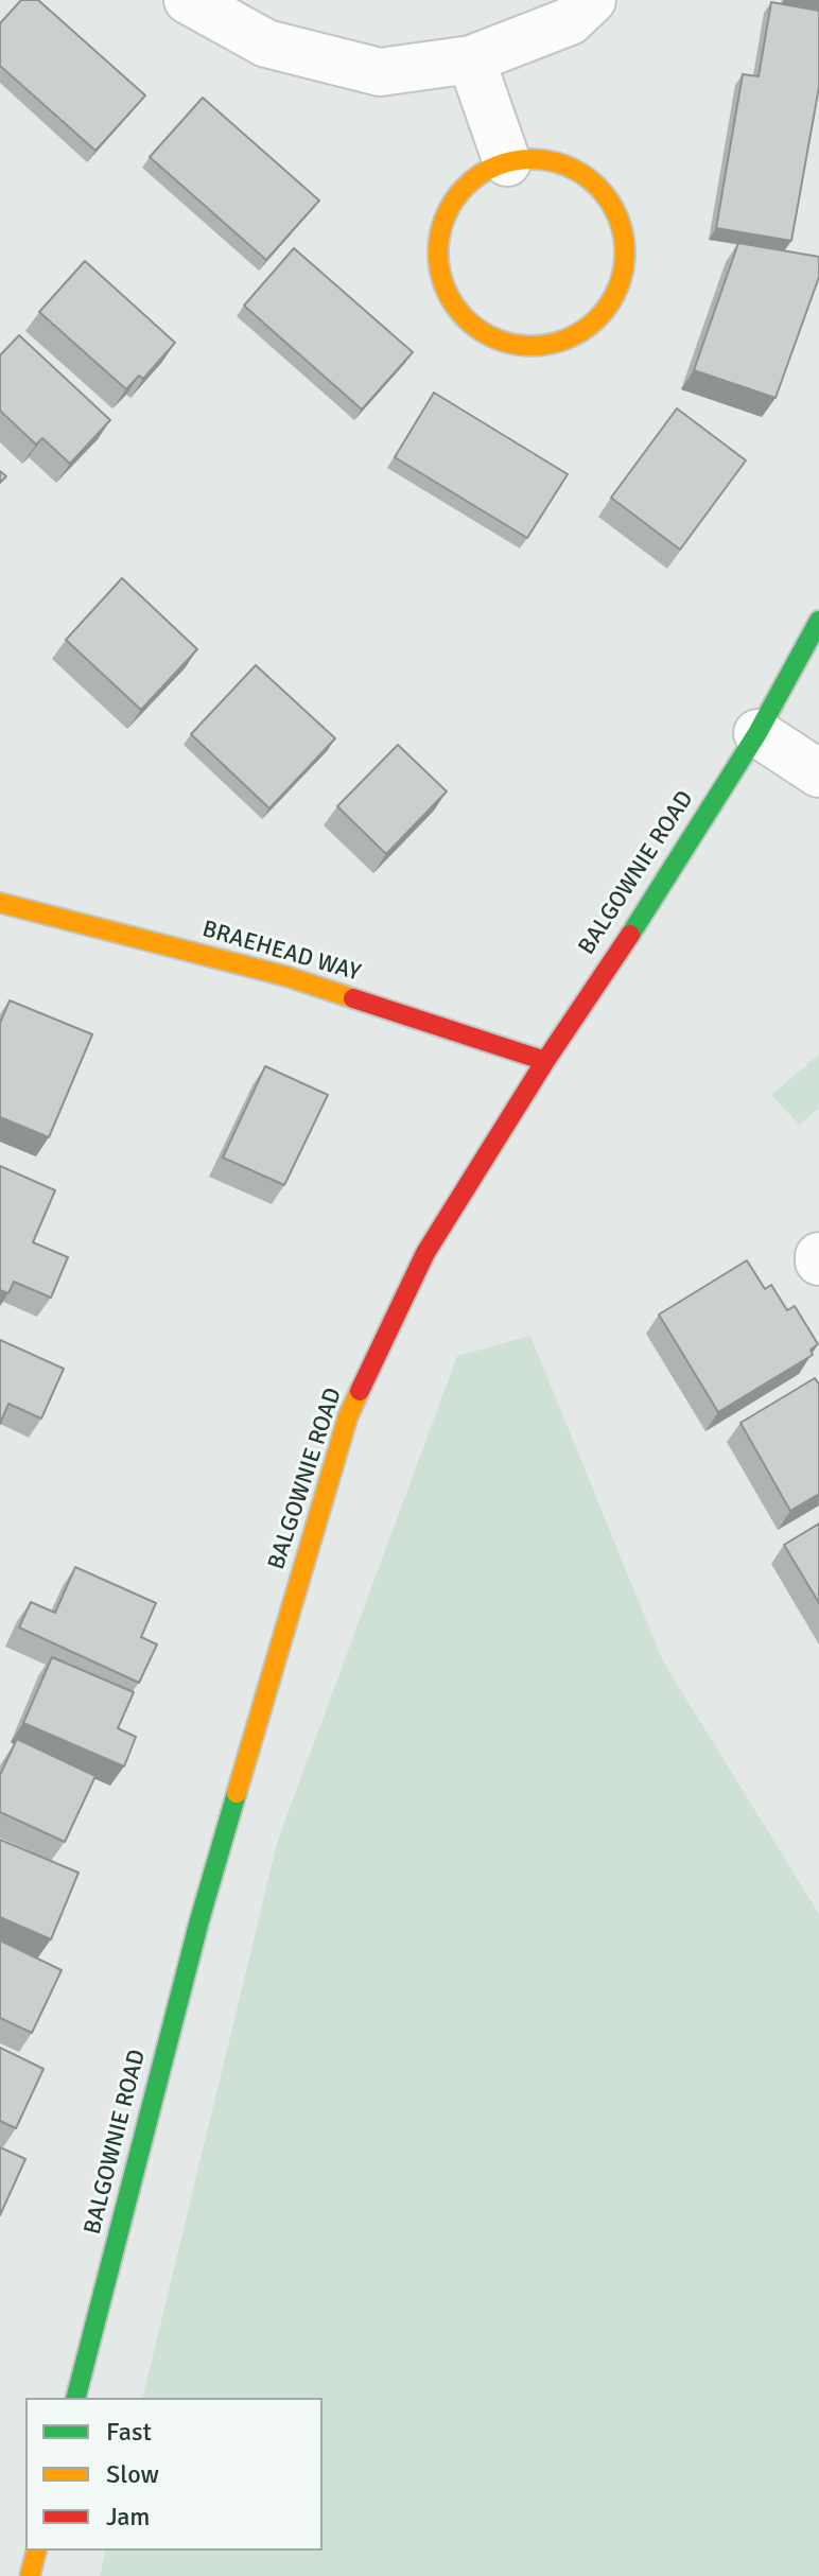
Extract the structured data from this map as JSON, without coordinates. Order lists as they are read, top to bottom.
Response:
{
  "streets": {
    "street": ["BALGOWNIE ROAD", "BRAEHEAD WAY"]
  },
  "crossings": [
    ["BALGOWNIE ROAD", "BRAEHEAD WAY"]
  ],
  "legend": ["Fast", "Slow", "Jam"]
}
